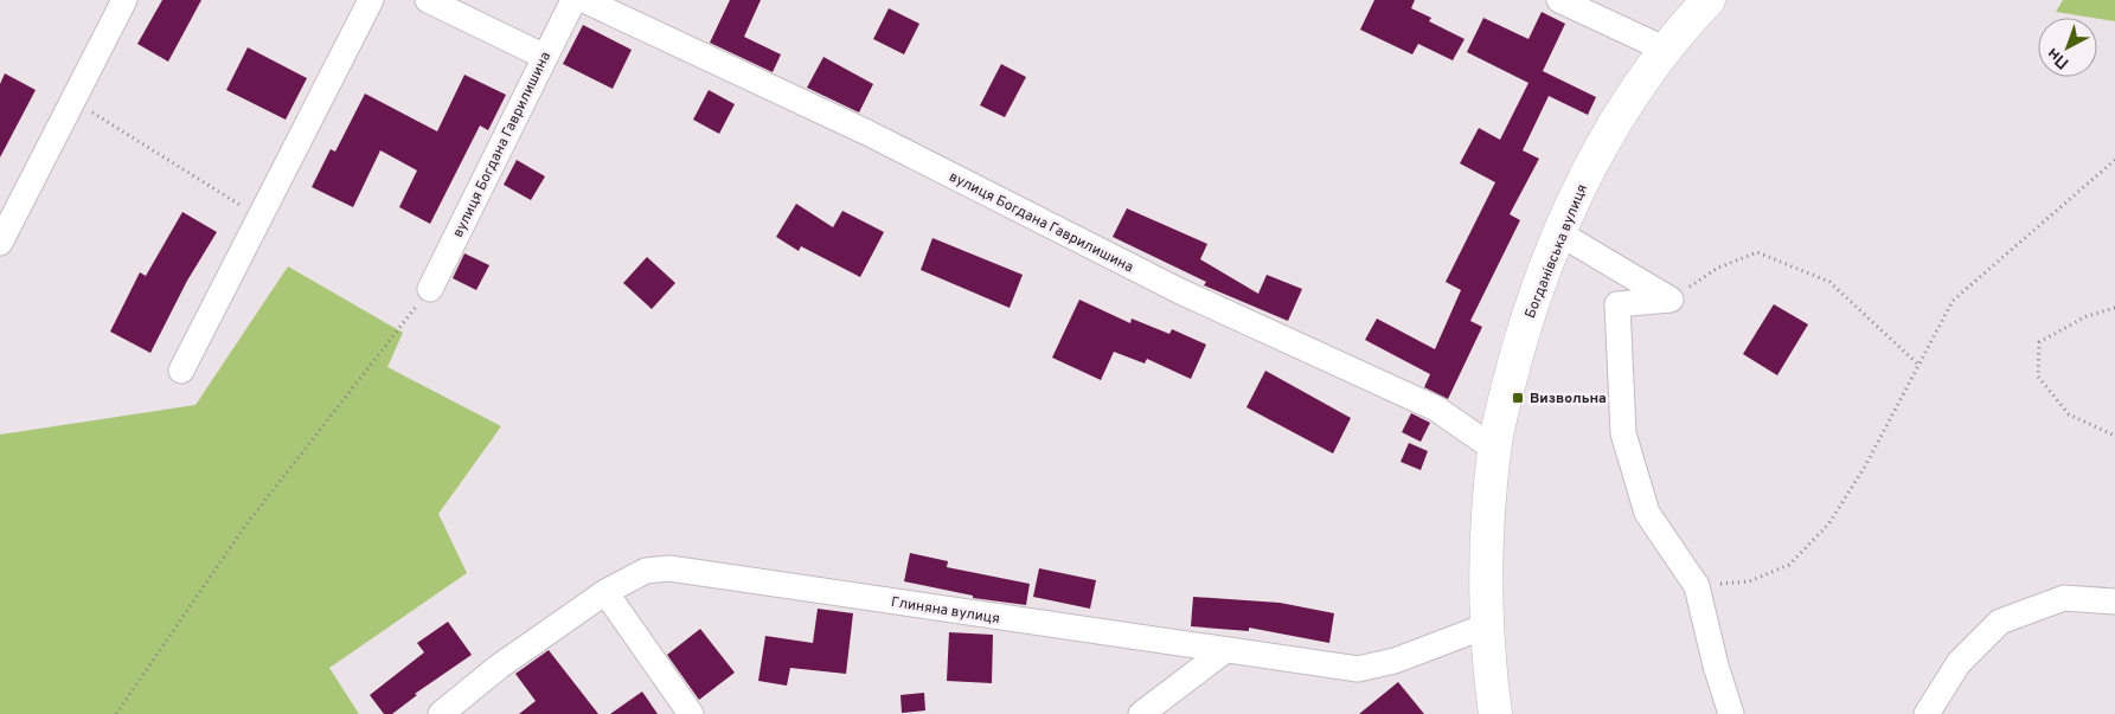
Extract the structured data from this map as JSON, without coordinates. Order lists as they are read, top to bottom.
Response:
{
  "streets": {
    "main road": ["Богданівська вулиця"],
    "street": ["вулиця Богдана Гаврилишина", "Глиняна вулиця"]
  },
  "crossings": [
    ["вулиця Богдана Гаврилишина", "Богданівська вулиця"],
    ["Богданівська вулиця", "Глиняна вулиця"]
  ],
  "places": {
    "transit": ["Визвольна"]
  },
  "north": "bottom left"
}
